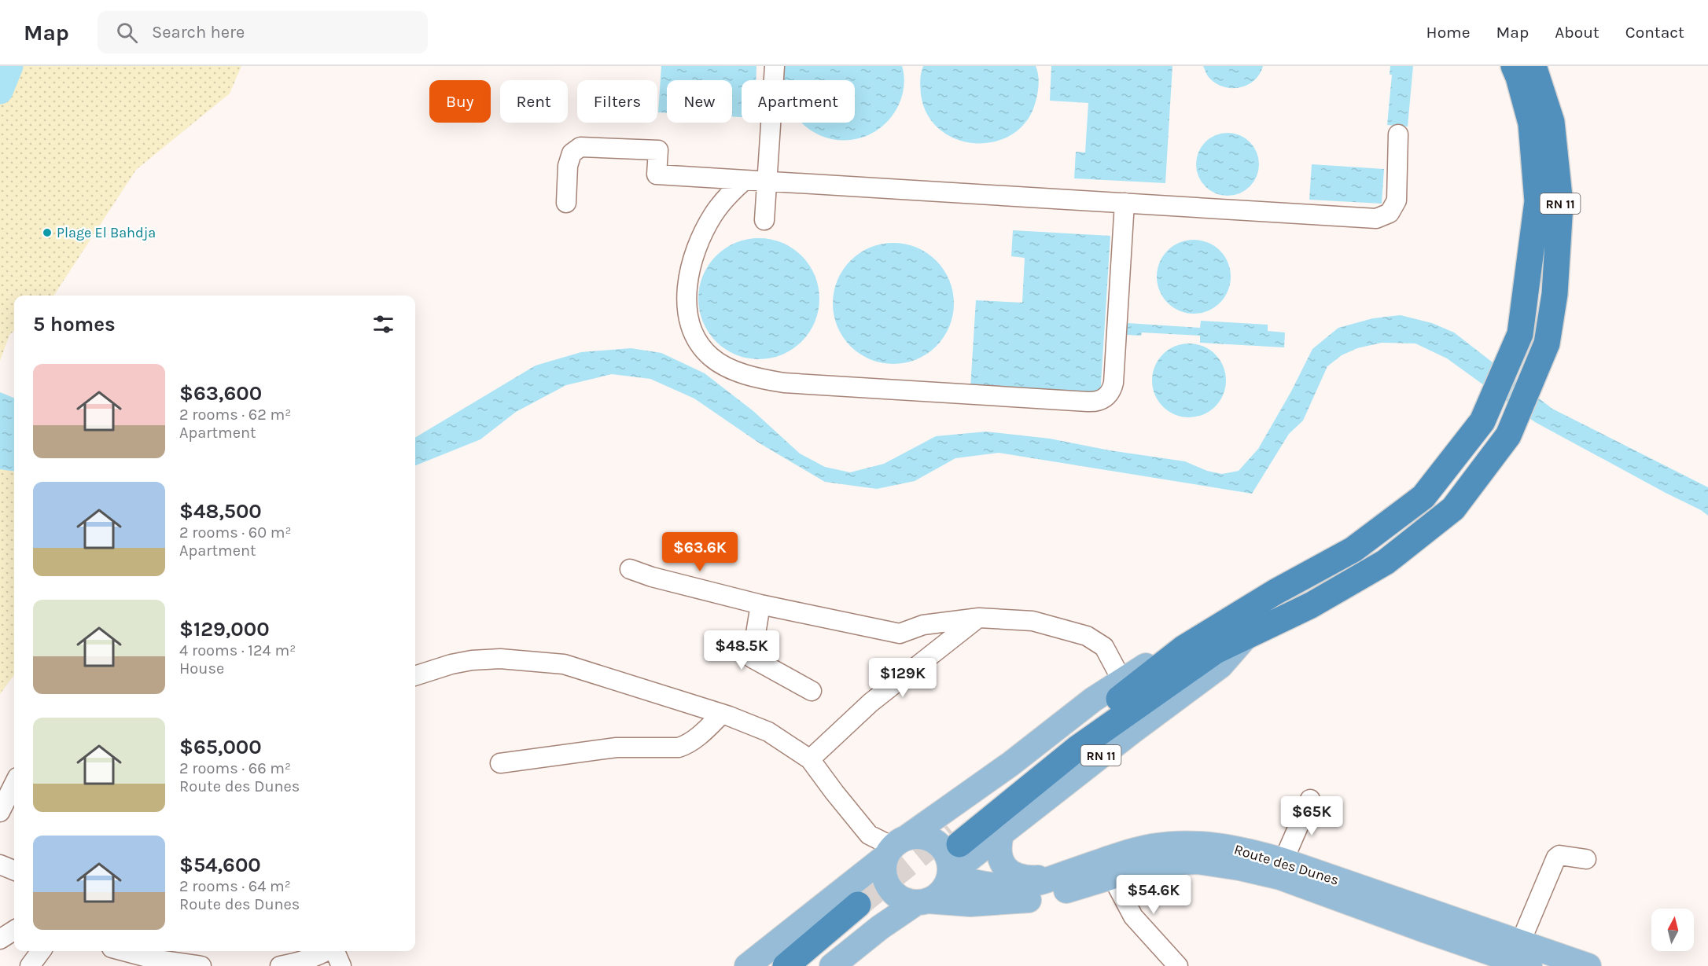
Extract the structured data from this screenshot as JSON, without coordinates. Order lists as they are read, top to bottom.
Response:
{
  "streets": {
    "highway": ["RN 11"],
    "main road": ["Route des Dunes"]
  },
  "crossings": [
    ["RN 11", "Route des Dunes"]
  ],
  "places": ["Plage El Bahdja"],
  "north": "top",
  "page": {
    "header": "Map",
    "search": "Search here",
    "nav": [
      "Home",
      "Map",
      "About",
      "Contact"
    ],
    "chip": [
      "Buy",
      "Rent",
      "Filters",
      "New",
      "Apartment"
    ],
    "heading": "5 homes",
    "list": [
      {
        "name": "$63,600",
        "note": "2 rooms · 62 m² · Apartment"
      },
      {
        "name": "$48,500",
        "note": "2 rooms · 60 m² · Apartment"
      },
      {
        "name": "$129,000",
        "note": "4 rooms · 124 m² · House"
      },
      {
        "name": "$65,000",
        "note": "2 rooms · 66 m² · Route des Dunes"
      },
      {
        "name": "$54,600",
        "note": "2 rooms · 64 m² · Route des Dunes"
      }
    ],
    "price": [
      "$63.6K",
      "$48.5K",
      "$129K",
      "$65K",
      "$54.6K"
    ]
  }
}
